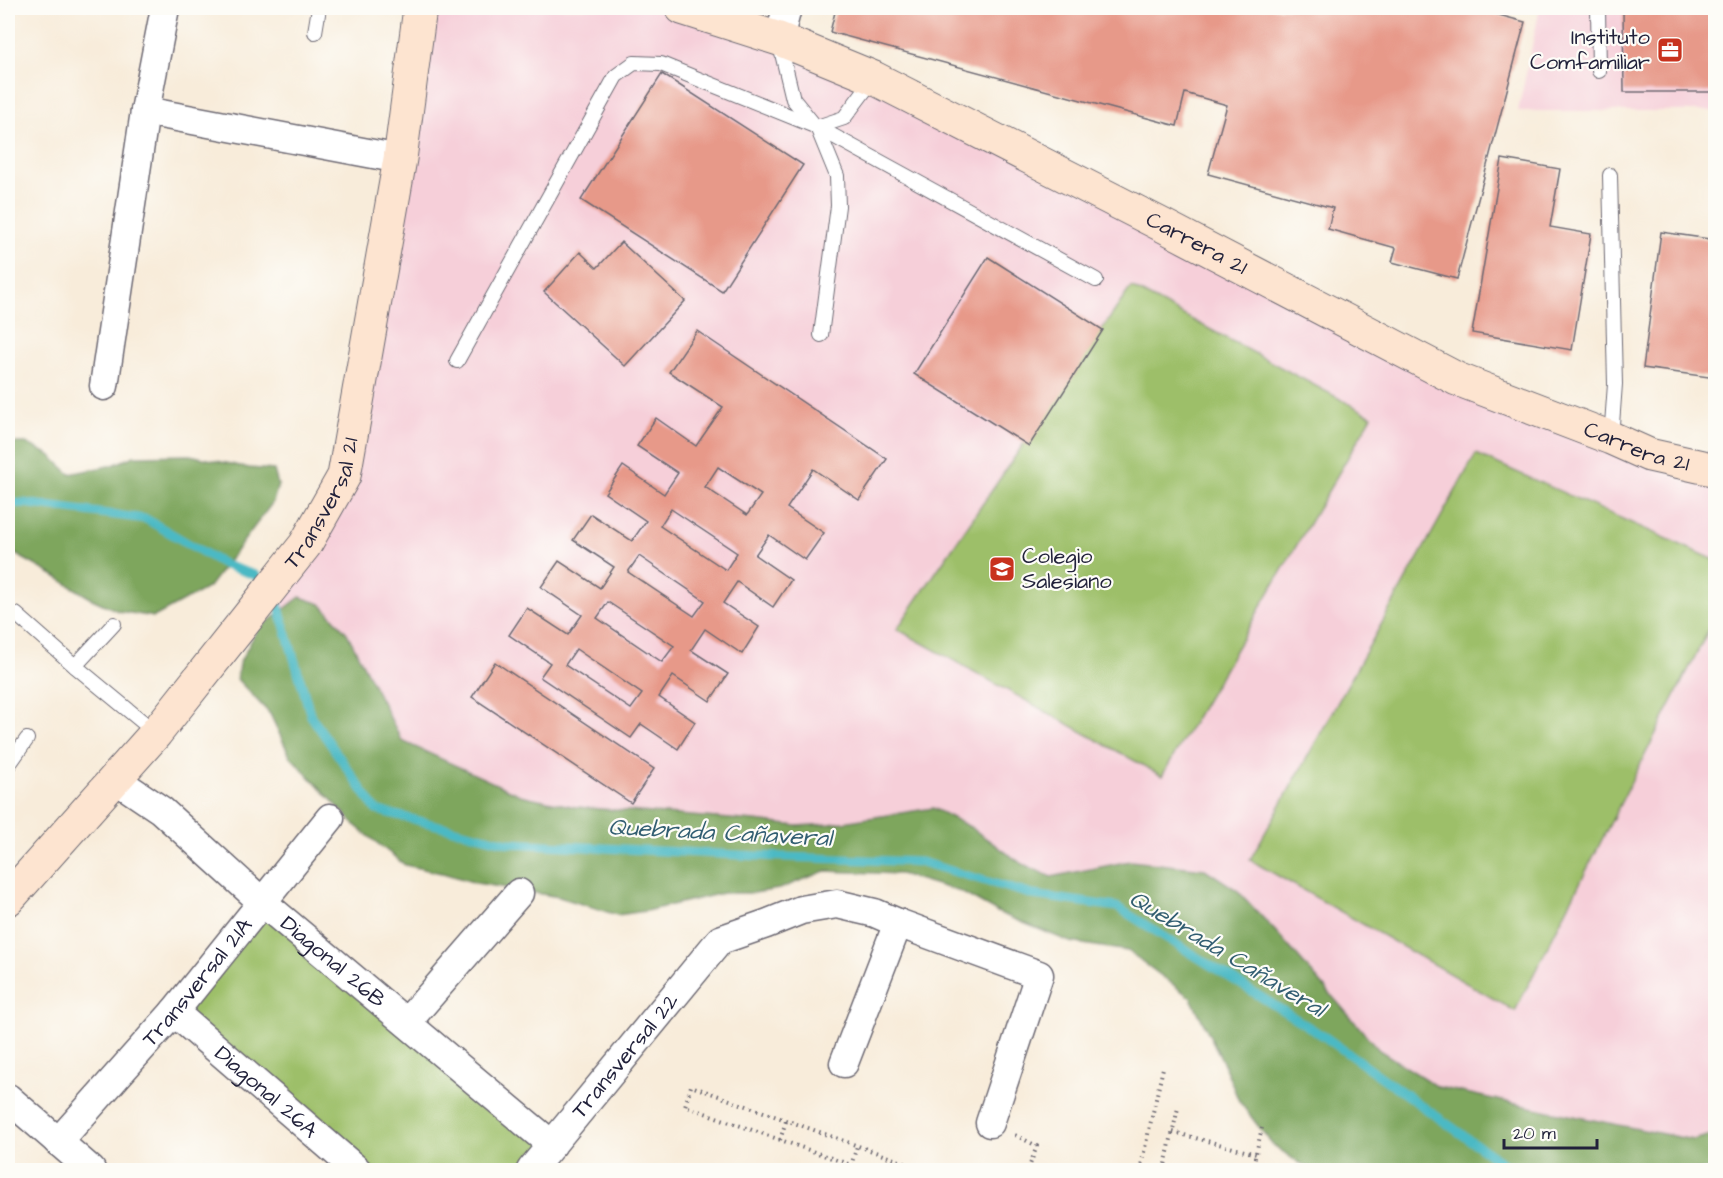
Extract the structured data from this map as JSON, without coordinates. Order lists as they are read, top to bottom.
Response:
{
  "streets": {
    "street": [
      "Carrera 21",
      "Transversal 21",
      "Diagonal 26B",
      "Transversal 21A",
      "Transversal 22",
      "Diagonal 26A"
    ]
  },
  "crossings": [
    ["Transversal 21", "Diagonal 26B"],
    ["Diagonal 26B", "Transversal 21A"],
    ["Diagonal 26B", "Transversal 22"],
    ["Transversal 21A", "Diagonal 26A"]
  ],
  "water": ["Quebrada Cañaveral"],
  "places": {
    "office": ["Instituto Comfamiliar"],
    "school or university": ["Colegio Salesiano"]
  },
  "scale_bar": "20 m"
}
